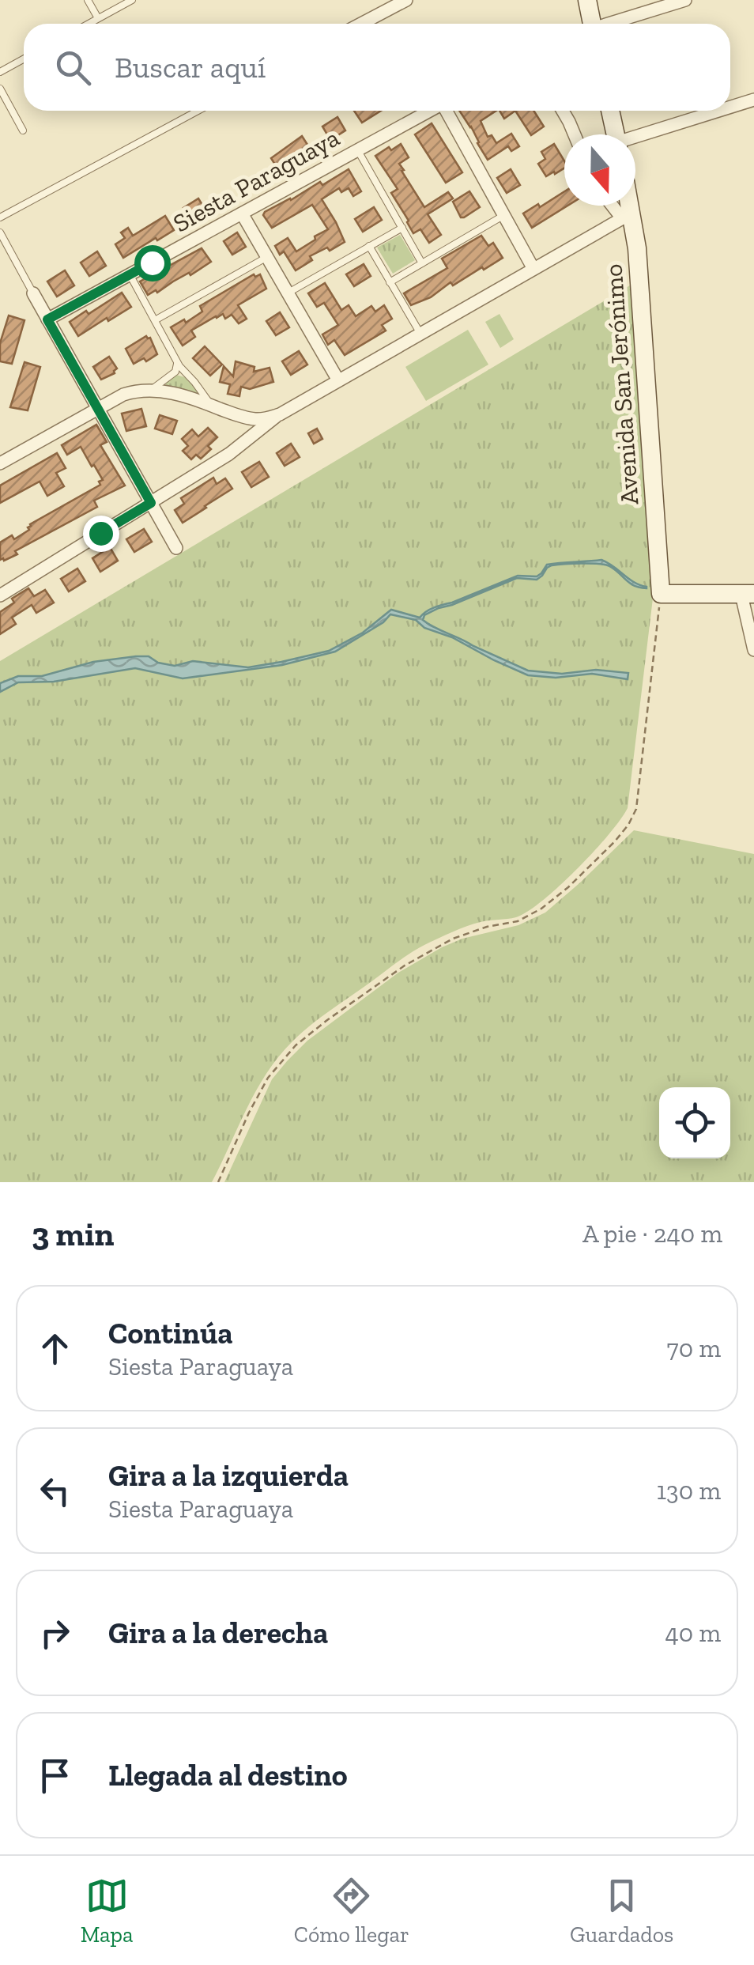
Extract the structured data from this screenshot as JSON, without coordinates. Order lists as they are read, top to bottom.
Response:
{
  "streets": {
    "street": ["Siesta Paraguaya", "Avenida San Jerónimo"]
  },
  "north": "bottom",
  "page": {
    "search": "Buscar aquí",
    "heading": ["3 min", "A pie · 240 m"],
    "list": [
      ["Continúa", "Siesta Paraguaya", "70 m"],
      ["Gira a la izquierda", "Siesta Paraguaya", "130 m"],
      ["Gira a la derecha", "40 m"],
      "Llegada al destino"
    ],
    "nav": ["Mapa", "Cómo llegar", "Guardados"]
  }
}
